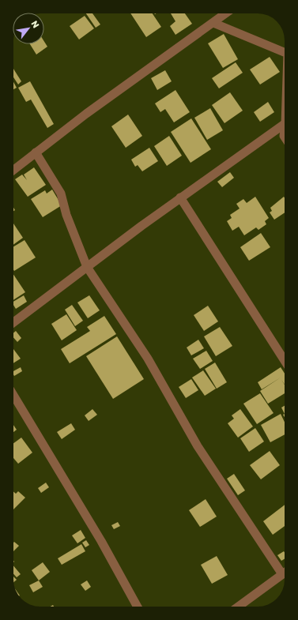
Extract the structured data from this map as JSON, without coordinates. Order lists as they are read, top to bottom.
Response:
{
  "north": "top right"
}
